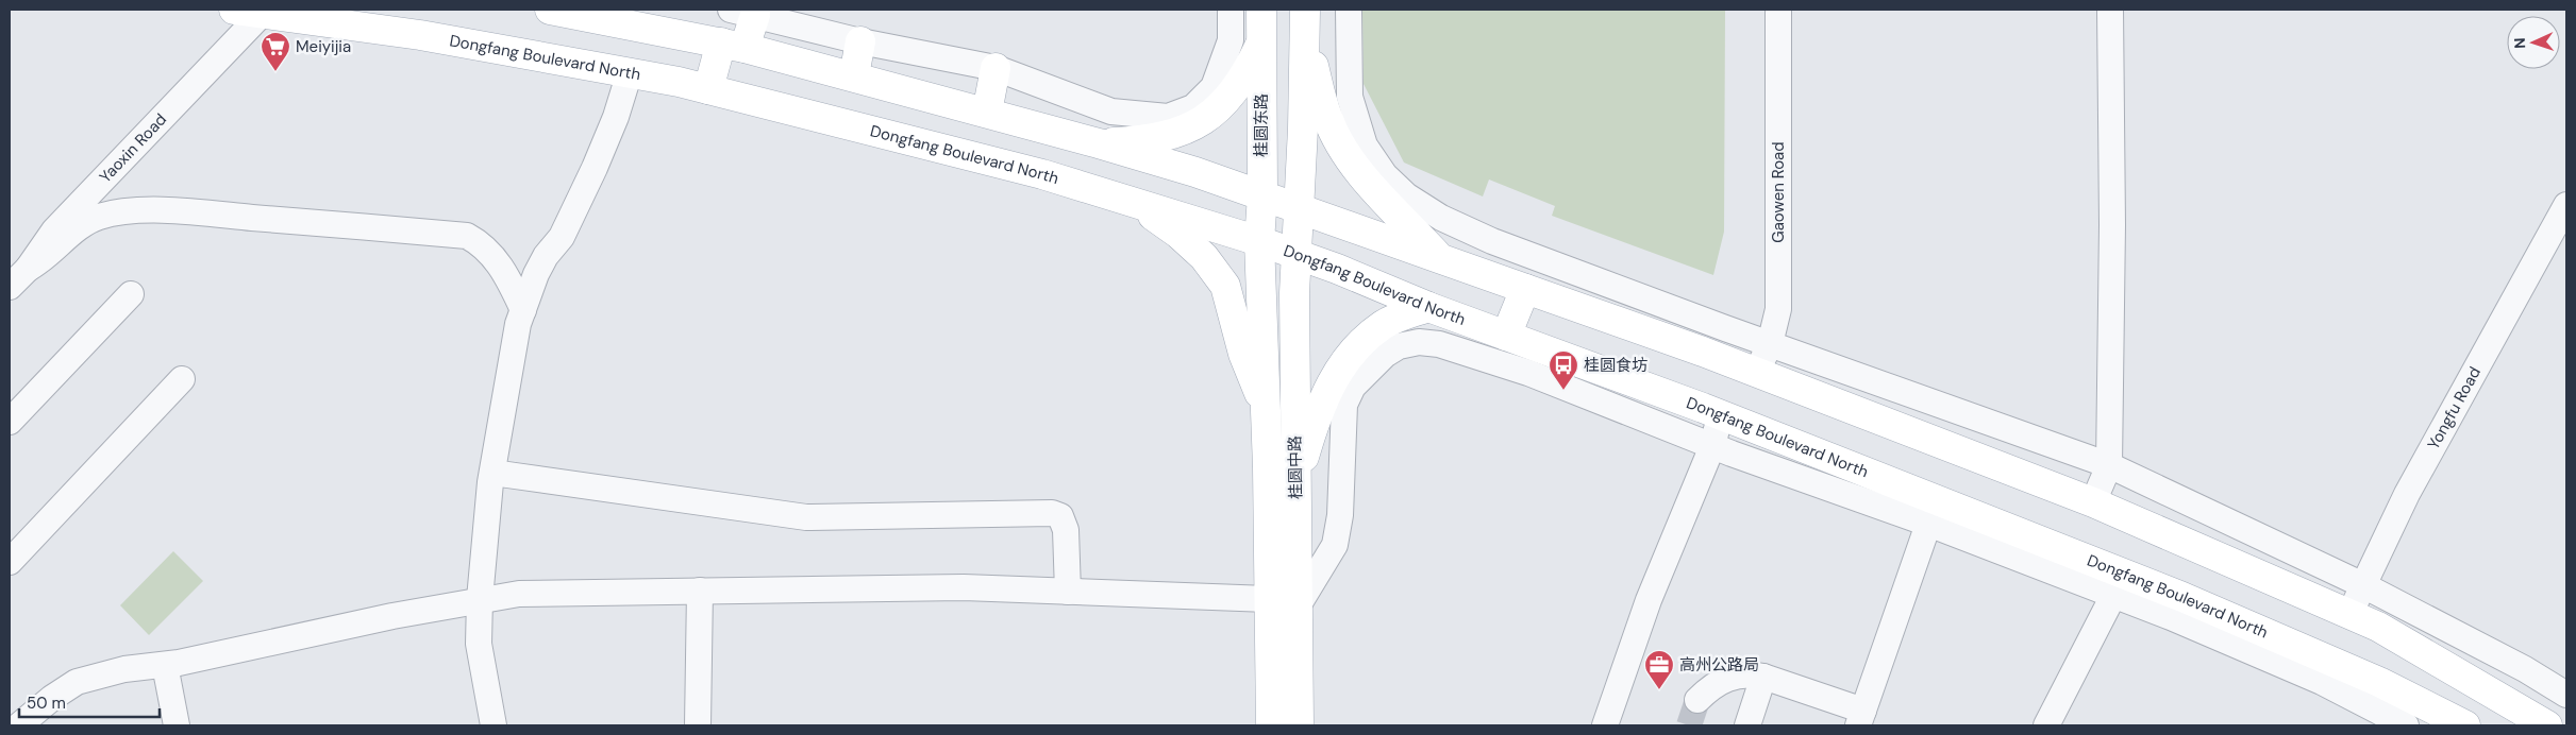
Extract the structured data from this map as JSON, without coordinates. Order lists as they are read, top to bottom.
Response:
{
  "streets": {
    "main road": ["Dongfang Boulevard North", "桂圆东路", "桂圆中路"],
    "street": ["Yaoxin Road", "Gaowen Road", "Yongfu Road"]
  },
  "crossings": [
    ["Dongfang Boulevard North", "桂圆东路"],
    ["Dongfang Boulevard North", "Yaoxin Road"],
    ["Dongfang Boulevard North", "桂圆中路"],
    ["桂圆东路", "桂圆中路"]
  ],
  "places": {
    "supermarket": ["Meiyijia"],
    "bus stop": ["桂圆食坊"],
    "office": ["高州公路局"]
  },
  "scale_bar": "50 m",
  "north": "left"
}
